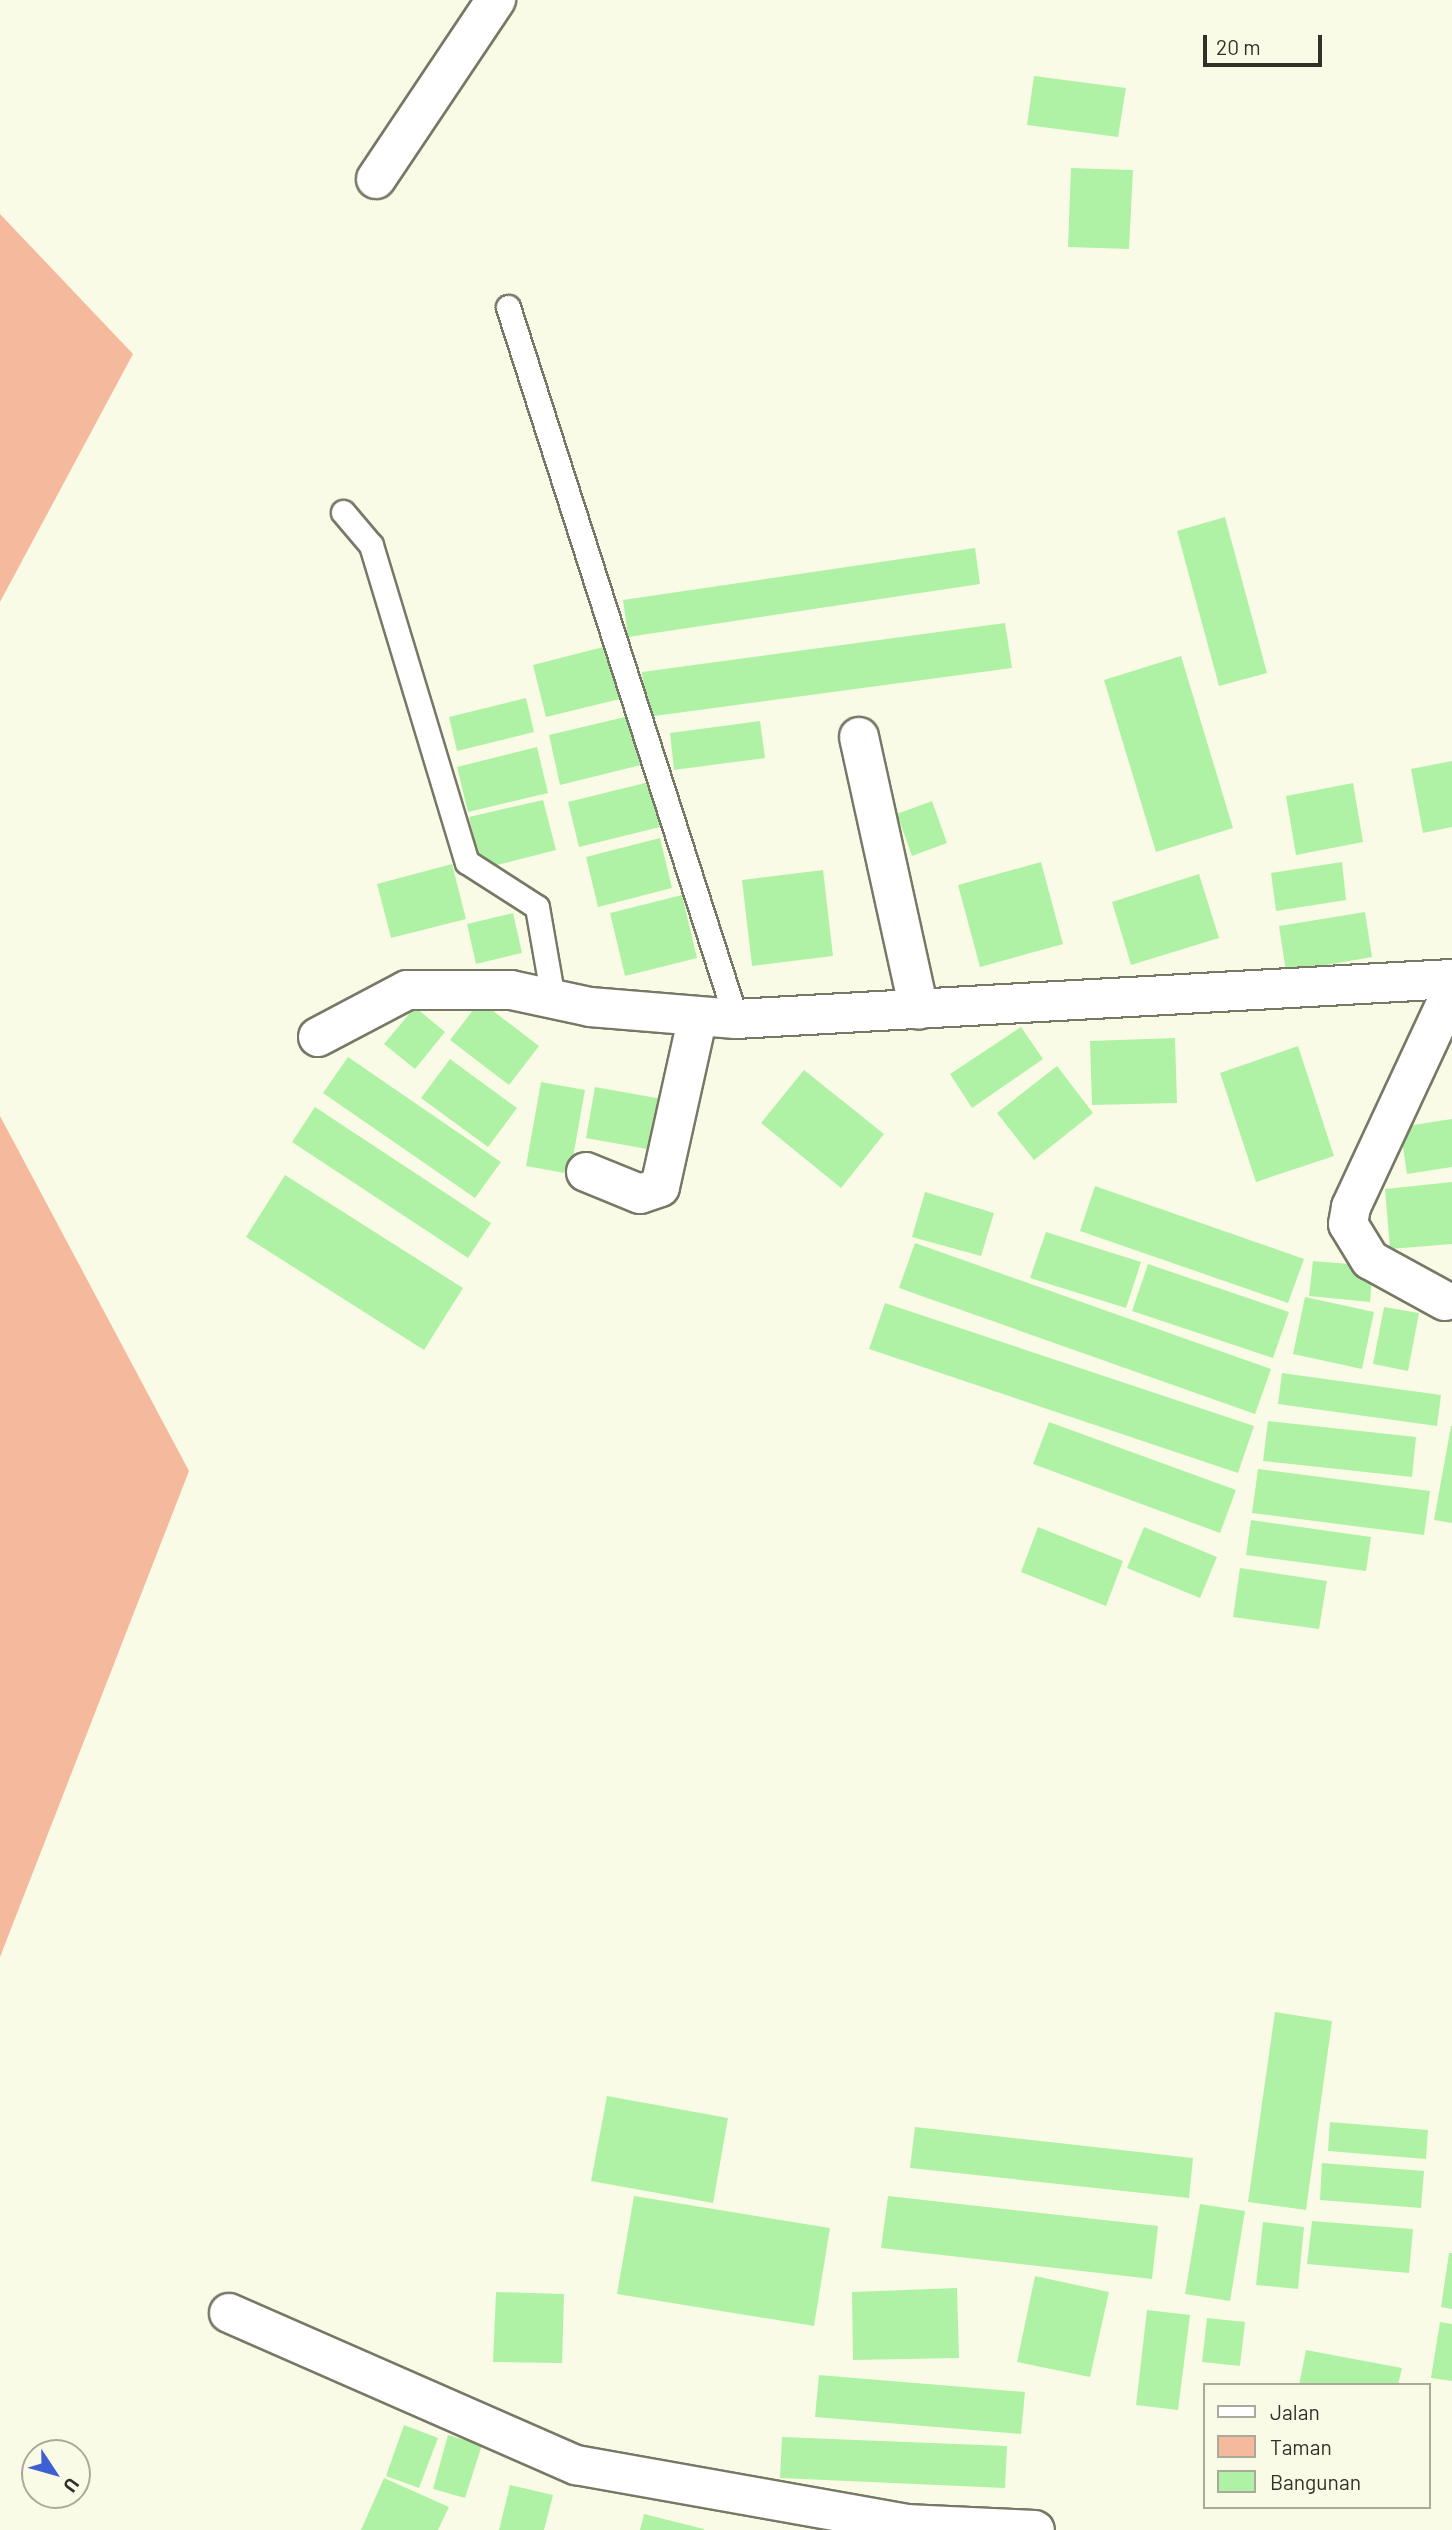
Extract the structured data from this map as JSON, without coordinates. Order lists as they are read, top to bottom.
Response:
{
  "legend": ["Jalan", "Taman", "Bangunan"],
  "scale_bar": "20 m",
  "north": "bottom right"
}
